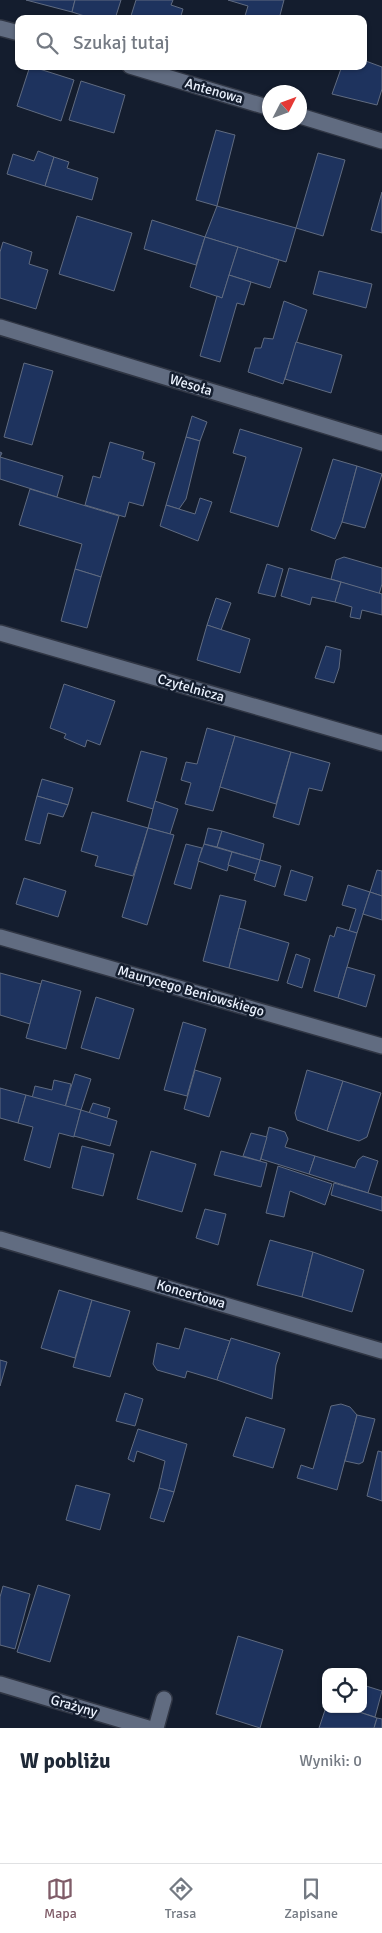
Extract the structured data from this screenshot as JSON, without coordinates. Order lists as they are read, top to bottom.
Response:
{
  "streets": {
    "street": [
      "Antenowa",
      "Wesoła",
      "Czytelnicza",
      "Maurycego Beniowskiego",
      "Koncertowa",
      "Grażyny"
    ]
  },
  "north": "top right",
  "page": {
    "search": "Szukaj tutaj",
    "heading": ["W pobliżu", "Wyniki: 0"],
    "nav": ["Mapa", "Trasa", "Zapisane"]
  }
}
